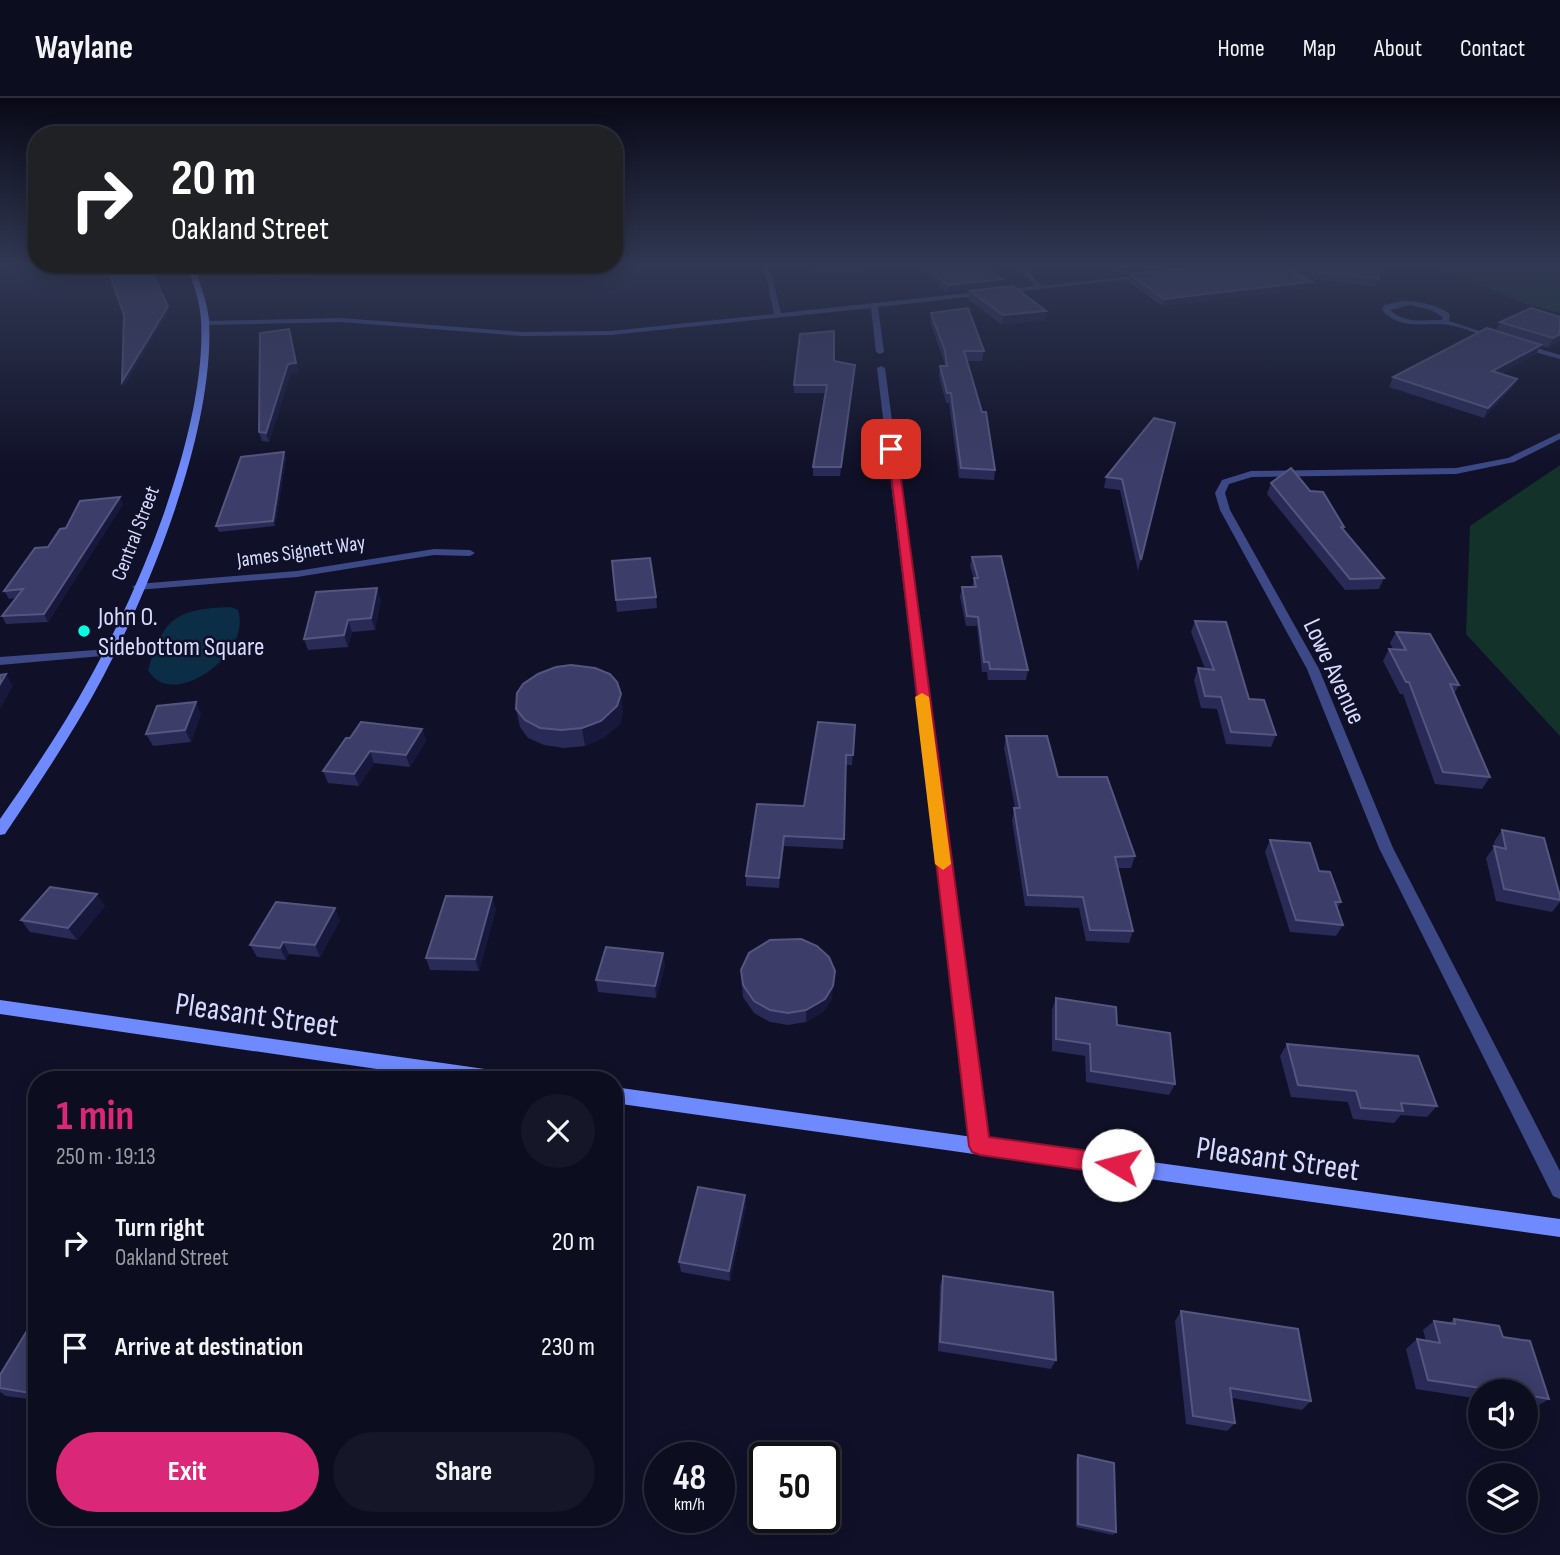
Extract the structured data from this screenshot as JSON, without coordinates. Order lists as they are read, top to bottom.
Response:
{
  "streets": {
    "main road": ["Central Street", "Pleasant Street"],
    "street": ["James Signett Way", "Lowe Avenue"]
  },
  "crossings": [
    ["Central Street", "James Signett Way"]
  ],
  "places": ["John O. Sidebottom Square"],
  "page": {
    "header": "Waylane",
    "nav": [
      "Home",
      "Map",
      "About",
      "Contact"
    ],
    "turn": ["20 m", "Oakland Street"],
    "heading": ["1 min", "250 m · 19:13"],
    "list": [
      {
        "name": "Turn right",
        "note": "Oakland Street",
        "value": "20 m"
      },
      {
        "name": "Arrive at destination",
        "value": "230 m"
      }
    ],
    "buttons": ["Exit", "Share"],
    "speed": "48 km/h",
    "limit": "50"
  }
}
